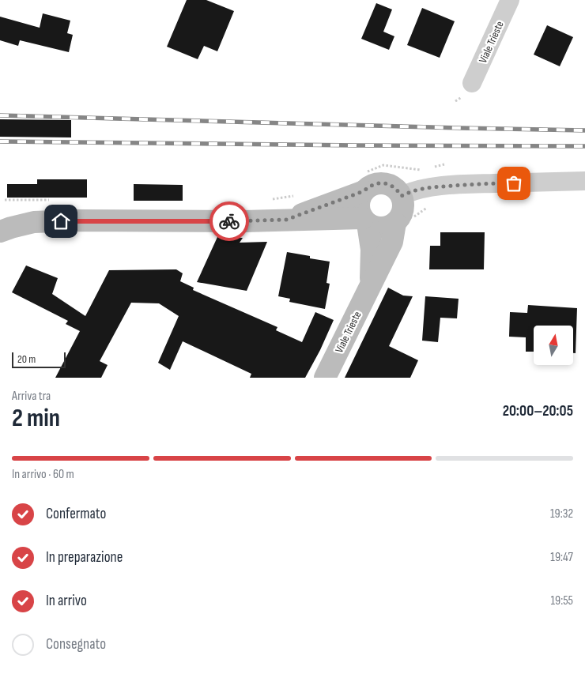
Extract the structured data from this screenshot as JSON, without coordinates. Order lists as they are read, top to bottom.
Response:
{
  "streets": {
    "street": ["Viale Trieste"]
  },
  "scale_bar": "20 m",
  "north": "top",
  "page": {
    "scale": "20 m",
    "heading": ["2 min", "Arriva tra", "20:00–20:05"],
    "bar": "In arrivo · 60 m",
    "list": [
      ["Confermato", "19:32"],
      ["In preparazione", "19:47"],
      ["In arrivo", "19:55"],
      "Consegnato"
    ]
  }
}
